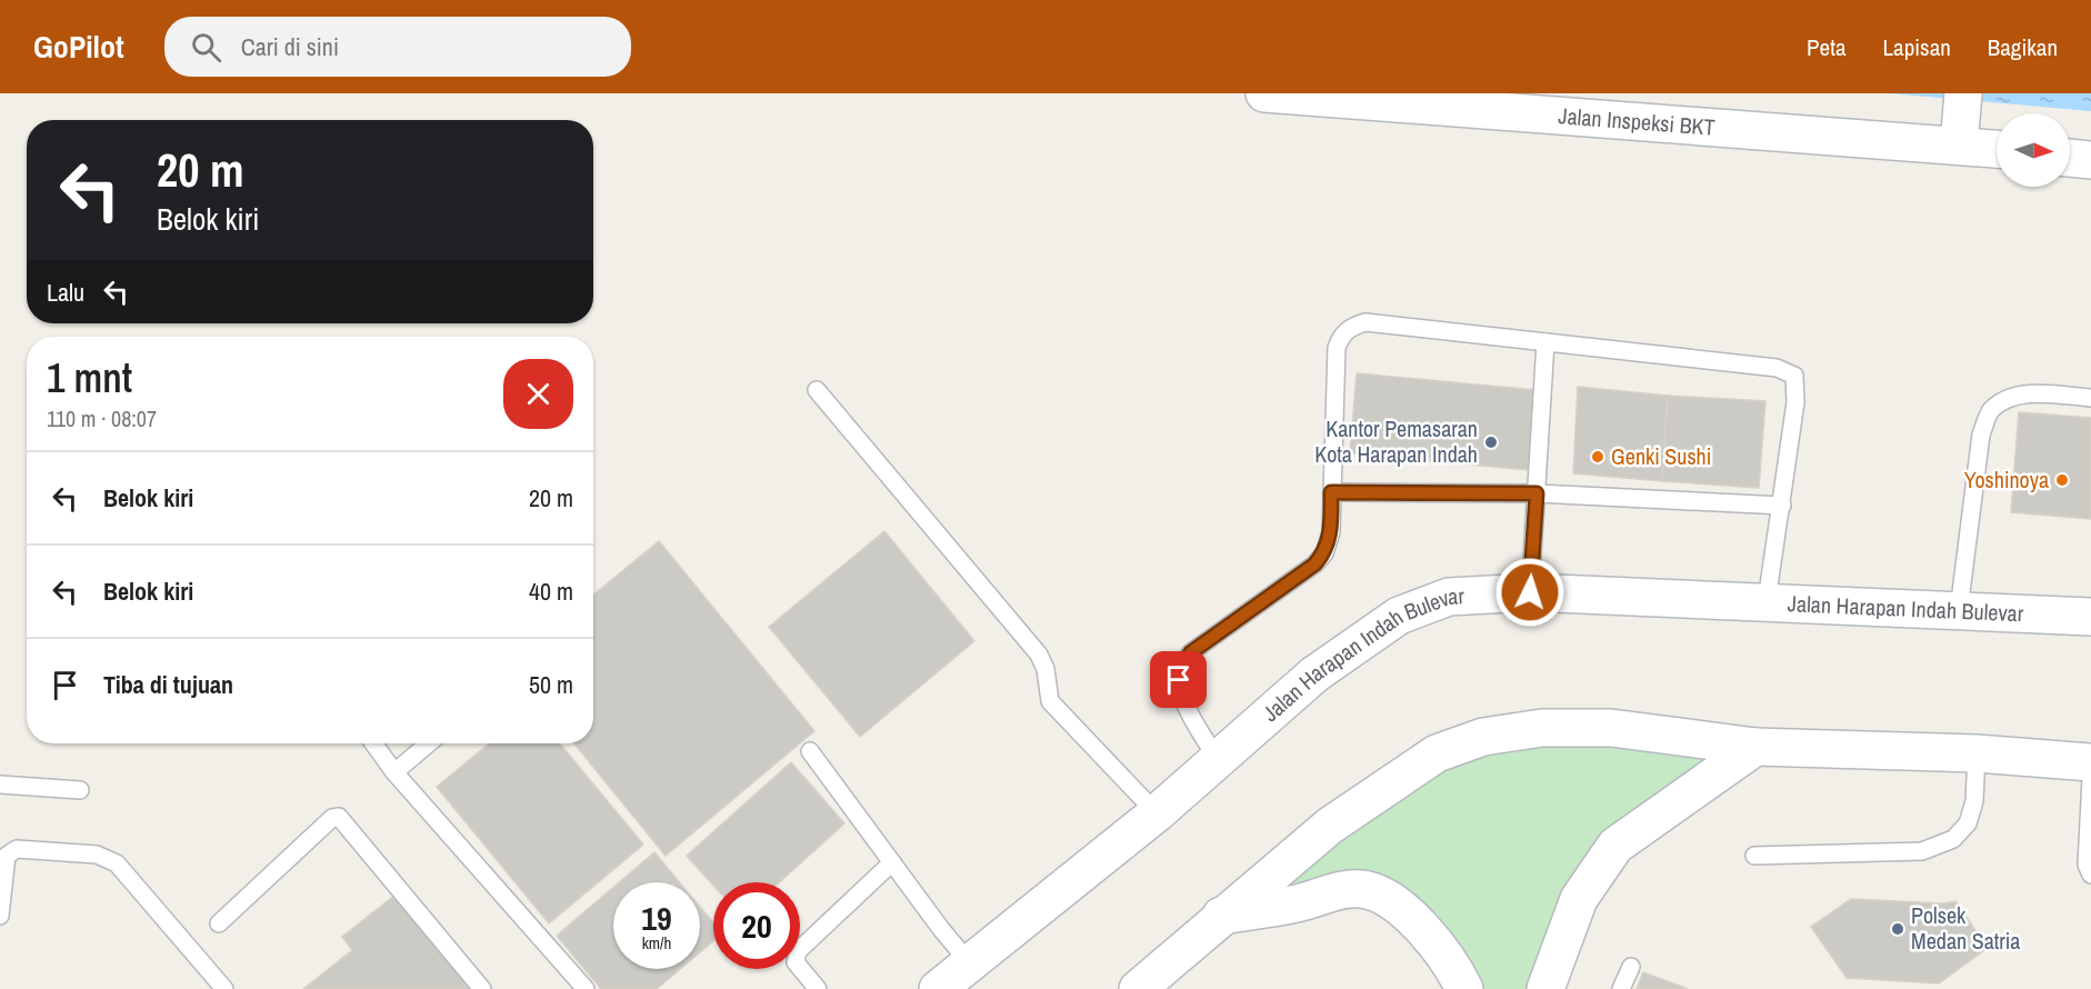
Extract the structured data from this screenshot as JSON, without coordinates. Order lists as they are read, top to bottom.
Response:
{
  "streets": {
    "street": ["Jalan Inspeksi BKT", "Jalan Harapan Indah Bulevar"]
  },
  "places": [
    "Kantor Pemasaran Kota Harapan Indah",
    "Genki Sushi",
    "Yoshinoya",
    "Polsek Medan Satria"
  ],
  "north": "right",
  "page": {
    "header": "GoPilot",
    "search": "Cari di sini",
    "nav": ["Peta", "Lapisan", "Bagikan"],
    "turn": ["20 m", "Belok kiri"],
    "then": "Lalu",
    "heading": ["1 mnt", "110 m · 08:07"],
    "list": [
      {
        "name": "Belok kiri",
        "value": "20 m"
      },
      {
        "name": "Belok kiri",
        "value": "40 m"
      },
      {
        "name": "Tiba di tujuan",
        "value": "50 m"
      }
    ],
    "speed": "19 km/h",
    "limit": "20"
  }
}
